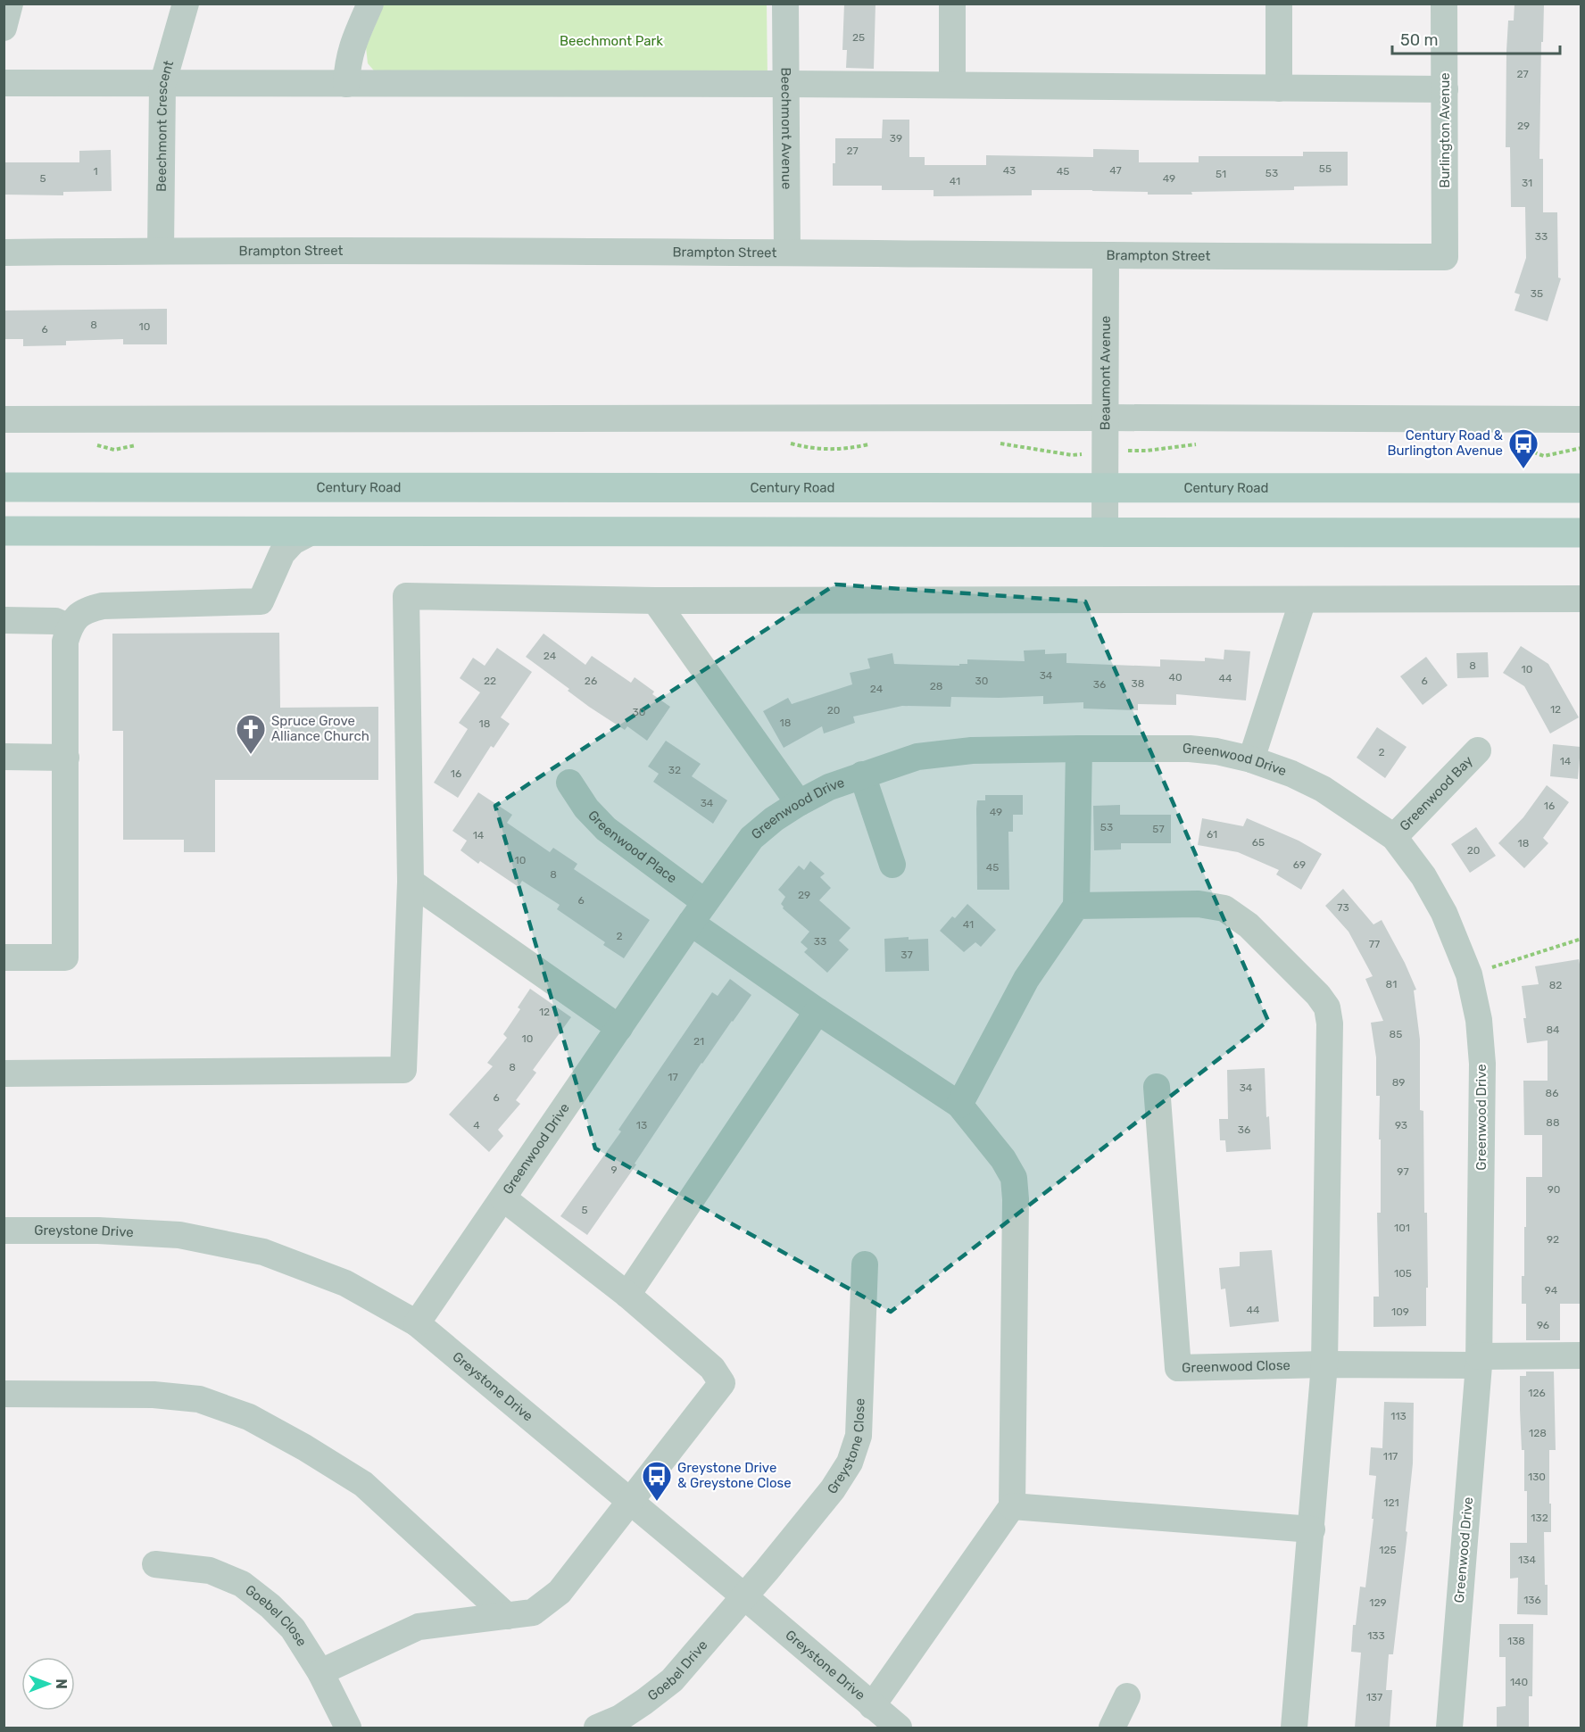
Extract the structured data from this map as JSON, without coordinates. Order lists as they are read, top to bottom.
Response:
{
  "streets": {
    "main road": ["Century Road"],
    "street": [
      "Beechmont Crescent",
      "Beechmont Avenue",
      "Burlington Avenue",
      "Brampton Street",
      "Beaumont Avenue",
      "Greenwood Drive",
      "Greenwood Bay",
      "Greenwood Place",
      "Greystone Drive",
      "Greenwood Close",
      "Greystone Close",
      "Goebel Close",
      "Goebel Drive"
    ]
  },
  "crossings": [
    ["Beechmont Crescent", "Brampton Street"],
    ["Beechmont Avenue", "Brampton Street"],
    ["Burlington Avenue", "Brampton Street"],
    ["Brampton Street", "Beaumont Avenue"],
    ["Beaumont Avenue", "Century Road"],
    ["Greenwood Drive", "Greenwood Bay"],
    ["Greenwood Drive", "Greenwood Place"],
    ["Greenwood Drive", "Greystone Drive"],
    ["Greenwood Drive", "Greenwood Close"],
    ["Greystone Drive", "Greystone Close"],
    ["Greystone Drive", "Goebel Drive"],
    ["Greystone Close", "Goebel Drive"]
  ],
  "parks": ["Beechmont Park"],
  "places": {
    "bus stop": ["Century Road & Burlington Avenue", "Greystone Drive & Greystone Close"],
    "church": ["Spruce Grove Alliance Church"]
  },
  "house_numbers": [
    "25",
    "27",
    "29",
    "39",
    "27",
    "55",
    "43",
    "47",
    "1",
    "45",
    "53",
    "51",
    "5",
    "49",
    "41",
    "31",
    "33",
    "35",
    "8",
    "10",
    "6",
    "24",
    "8",
    "10",
    "34",
    "40",
    "44",
    "22",
    "26",
    "30",
    "6",
    "38",
    "36",
    "28",
    "24",
    "12",
    "20",
    "30",
    "18",
    "18",
    "2",
    "14",
    "32",
    "16",
    "34",
    "16",
    "49",
    "53",
    "57",
    "61",
    "14",
    "65",
    "18",
    "20",
    "10",
    "69",
    "45",
    "8",
    "29",
    "6",
    "73",
    "41",
    "2",
    "33",
    "77",
    "37",
    "81",
    "82",
    "12",
    "84",
    "85",
    "10",
    "21",
    "8",
    "17",
    "89",
    "34",
    "86",
    "6",
    "88",
    "4",
    "13",
    "93",
    "36",
    "9",
    "97",
    "90",
    "5",
    "101",
    "92",
    "105",
    "94",
    "44",
    "109",
    "96",
    "126",
    "113",
    "128",
    "117",
    "130",
    "121",
    "132",
    "125",
    "134",
    "136",
    "129",
    "133",
    "138",
    "140",
    "137"
  ],
  "scale_bar": "50 m",
  "north": "right"
}
